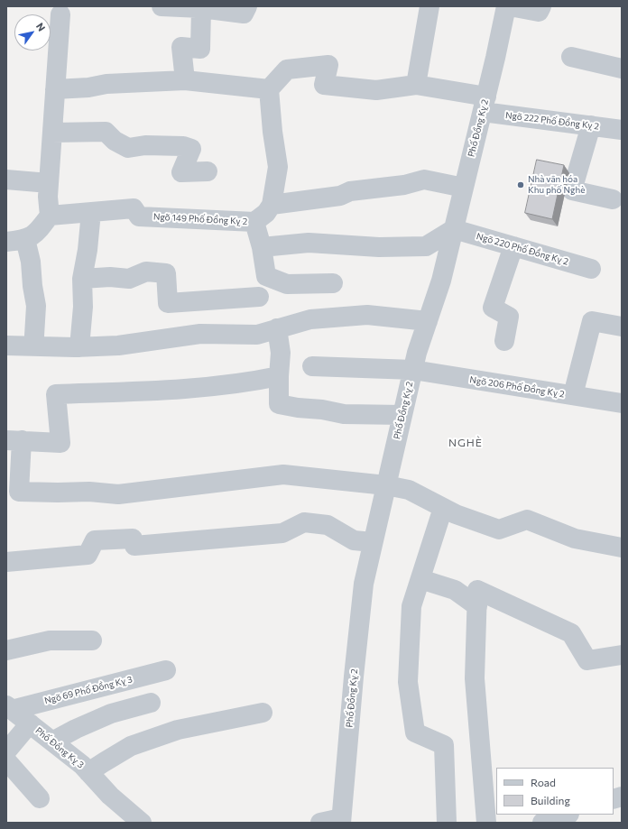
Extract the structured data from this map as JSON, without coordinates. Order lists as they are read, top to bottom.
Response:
{
  "streets": {
    "street": [
      "Ngõ 222 Phố Đồng Kỵ 2",
      "Phố Đồng Kỵ 2",
      "Ngõ 149 Phố Đồng Kỵ 2",
      "Ngõ 220 Phố Đồng Kỵ 2",
      "Ngõ 206 Phố Đồng Kỵ 2",
      "Ngõ 69 Phố Đồng Kỵ 3",
      "Phố Đồng Kỵ 3"
    ]
  },
  "crossings": [
    ["Ngõ 222 Phố Đồng Kỵ 2", "Phố Đồng Kỵ 2"],
    ["Phố Đồng Kỵ 2", "Ngõ 220 Phố Đồng Kỵ 2"],
    ["Phố Đồng Kỵ 2", "Ngõ 206 Phố Đồng Kỵ 2"],
    ["Ngõ 69 Phố Đồng Kỵ 3", "Phố Đồng Kỵ 3"]
  ],
  "districts": ["NGHÈ"],
  "places": ["Nhà văn hóa Khu phố Nghè"],
  "legend": ["Road", "Building"],
  "north": "top right"
}
